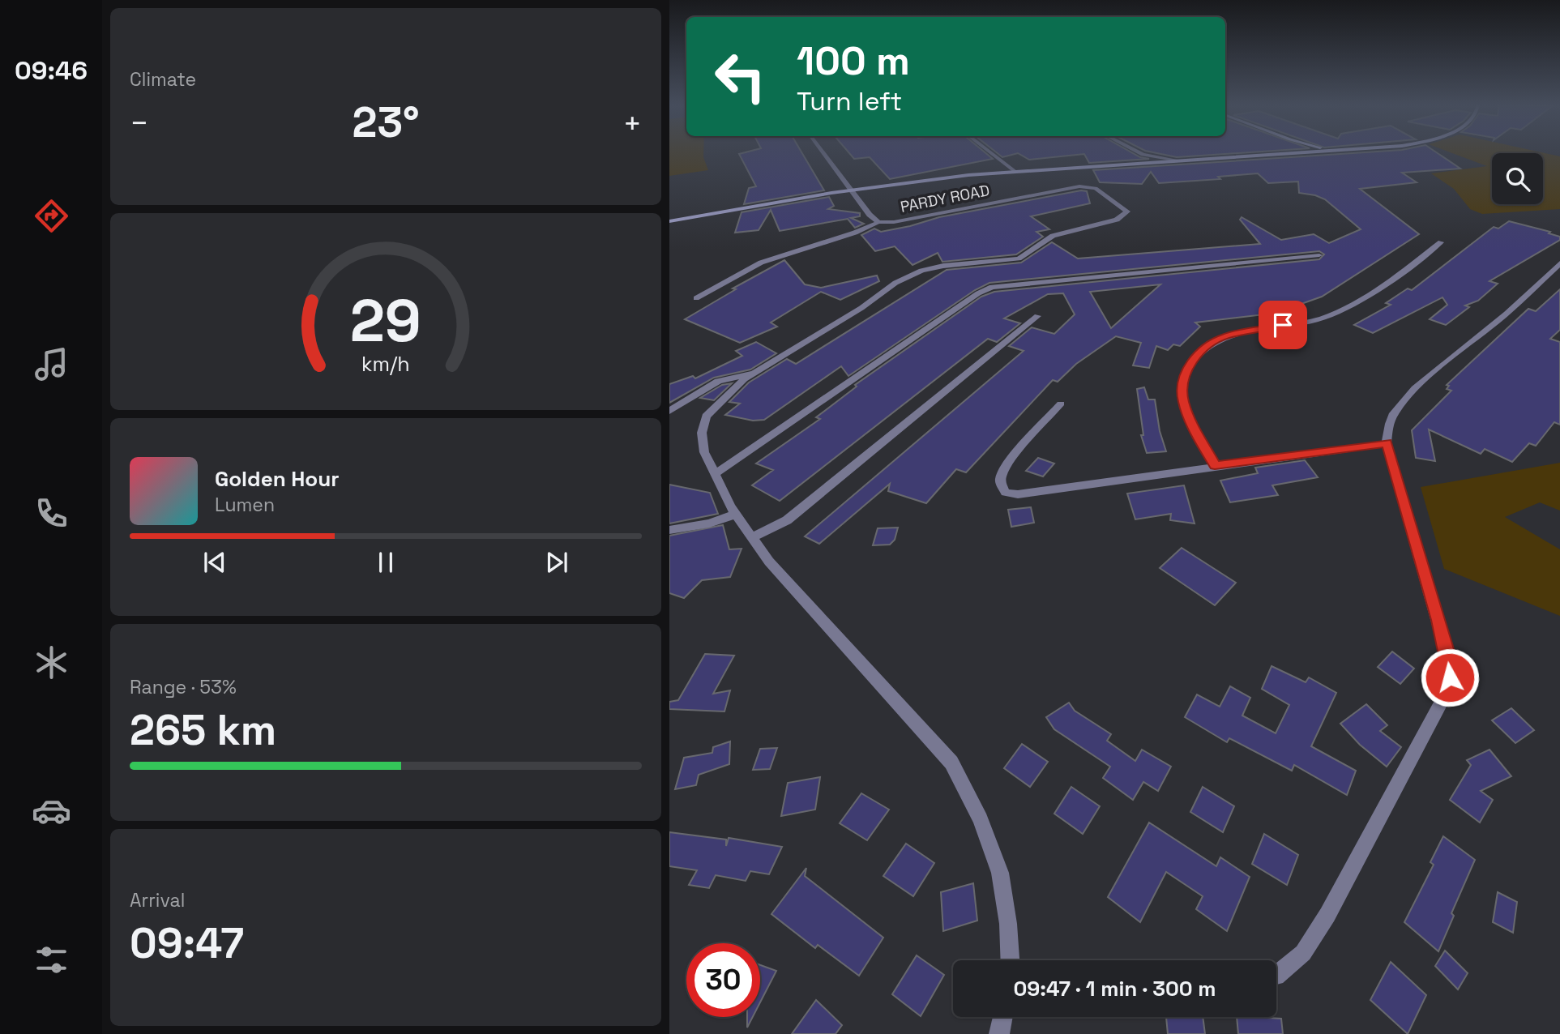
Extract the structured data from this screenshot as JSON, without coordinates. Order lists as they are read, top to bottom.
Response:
{
  "streets": {
    "street": ["PARDY ROAD"]
  },
  "page": {
    "tabs": "09:46",
    "tile": [
      "Climate",
      ["Range · 53%", "265 km"],
      ["Arrival", "09:47"]
    ],
    "turn": ["100 m", "Turn left"],
    "heat": ["−", "23°", "+"],
    "song": ["Golden Hour", "Lumen"],
    "limit": "30",
    "trip": "09:47 · 1 min · 300 m",
    "gauge": ["29", "km/h"]
  }
}
